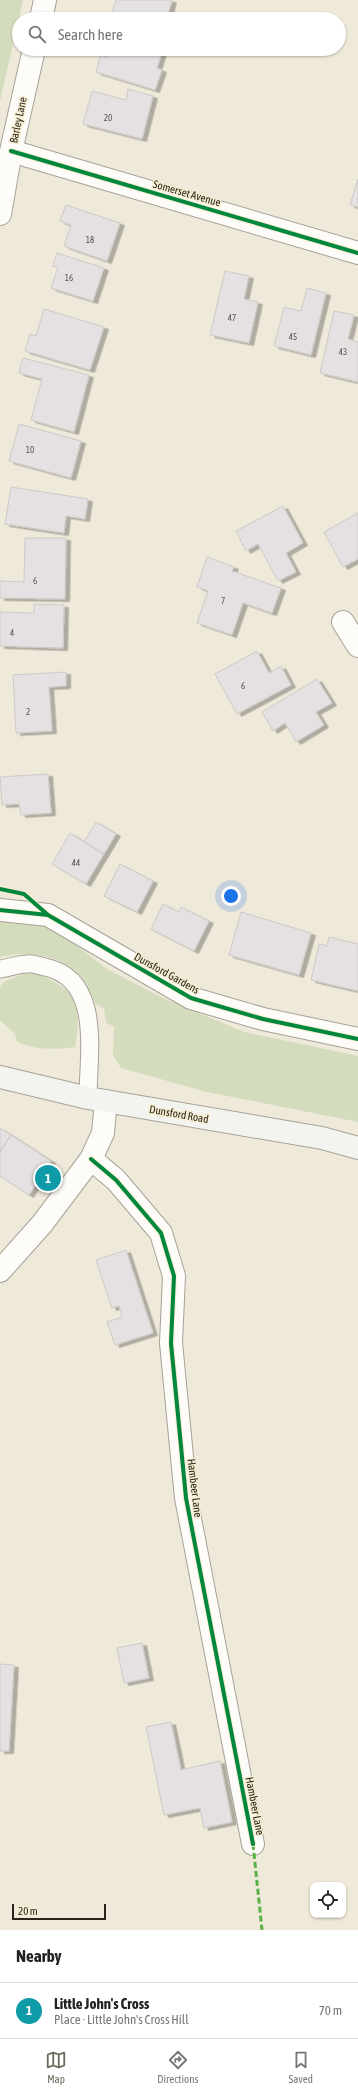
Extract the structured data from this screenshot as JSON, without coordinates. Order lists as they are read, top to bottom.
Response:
{
  "streets": {
    "main road": ["Dunsford Road"],
    "street": [
      "Barley Lane",
      "Somerset Avenue",
      "Dunsford Gardens",
      "Hambeer Lane"
    ]
  },
  "crossings": [
    ["Barley Lane", "Somerset Avenue"]
  ],
  "house_numbers": [
    "20",
    "18",
    "16",
    "47",
    "45",
    "43",
    "10",
    "6",
    "7",
    "4",
    "6",
    "2",
    "44"
  ],
  "scale_bar": "20 m",
  "page": {
    "search": "Search here",
    "pins": "1",
    "scale": "20 m",
    "heading": "Nearby",
    "list": [
      {
        "mark": "1",
        "name": "Little John's Cross",
        "note": "Place · Little John's Cross Hill",
        "value": "70 m"
      }
    ],
    "nav": ["Map", "Directions", "Saved"]
  }
}
